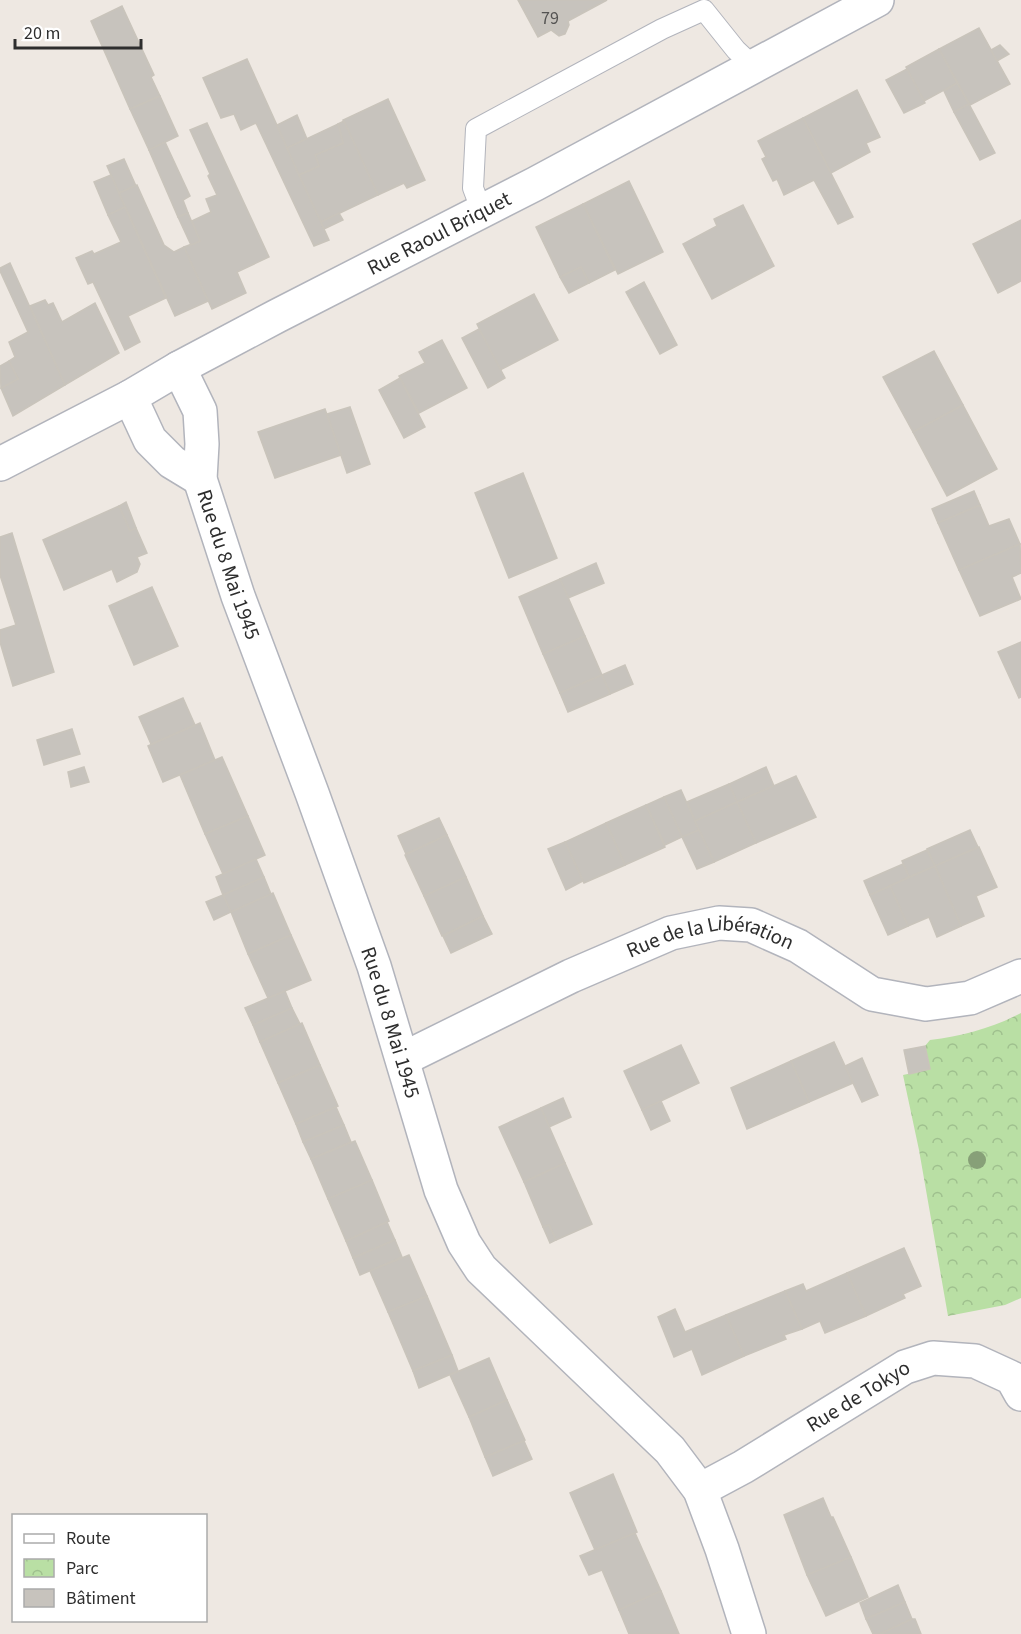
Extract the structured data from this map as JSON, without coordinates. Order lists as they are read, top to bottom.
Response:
{
  "streets": {
    "street": [
      "Rue Raoul Briquet",
      "Rue du 8 Mai 1945",
      "Rue de la Libération",
      "Rue de Tokyo"
    ]
  },
  "crossings": [
    ["Rue du 8 Mai 1945", "Rue de la Libération"],
    ["Rue du 8 Mai 1945", "Rue de Tokyo"]
  ],
  "house_numbers": ["79"],
  "legend": ["Route", "Parc", "Bâtiment"],
  "scale_bar": "20 m"
}
